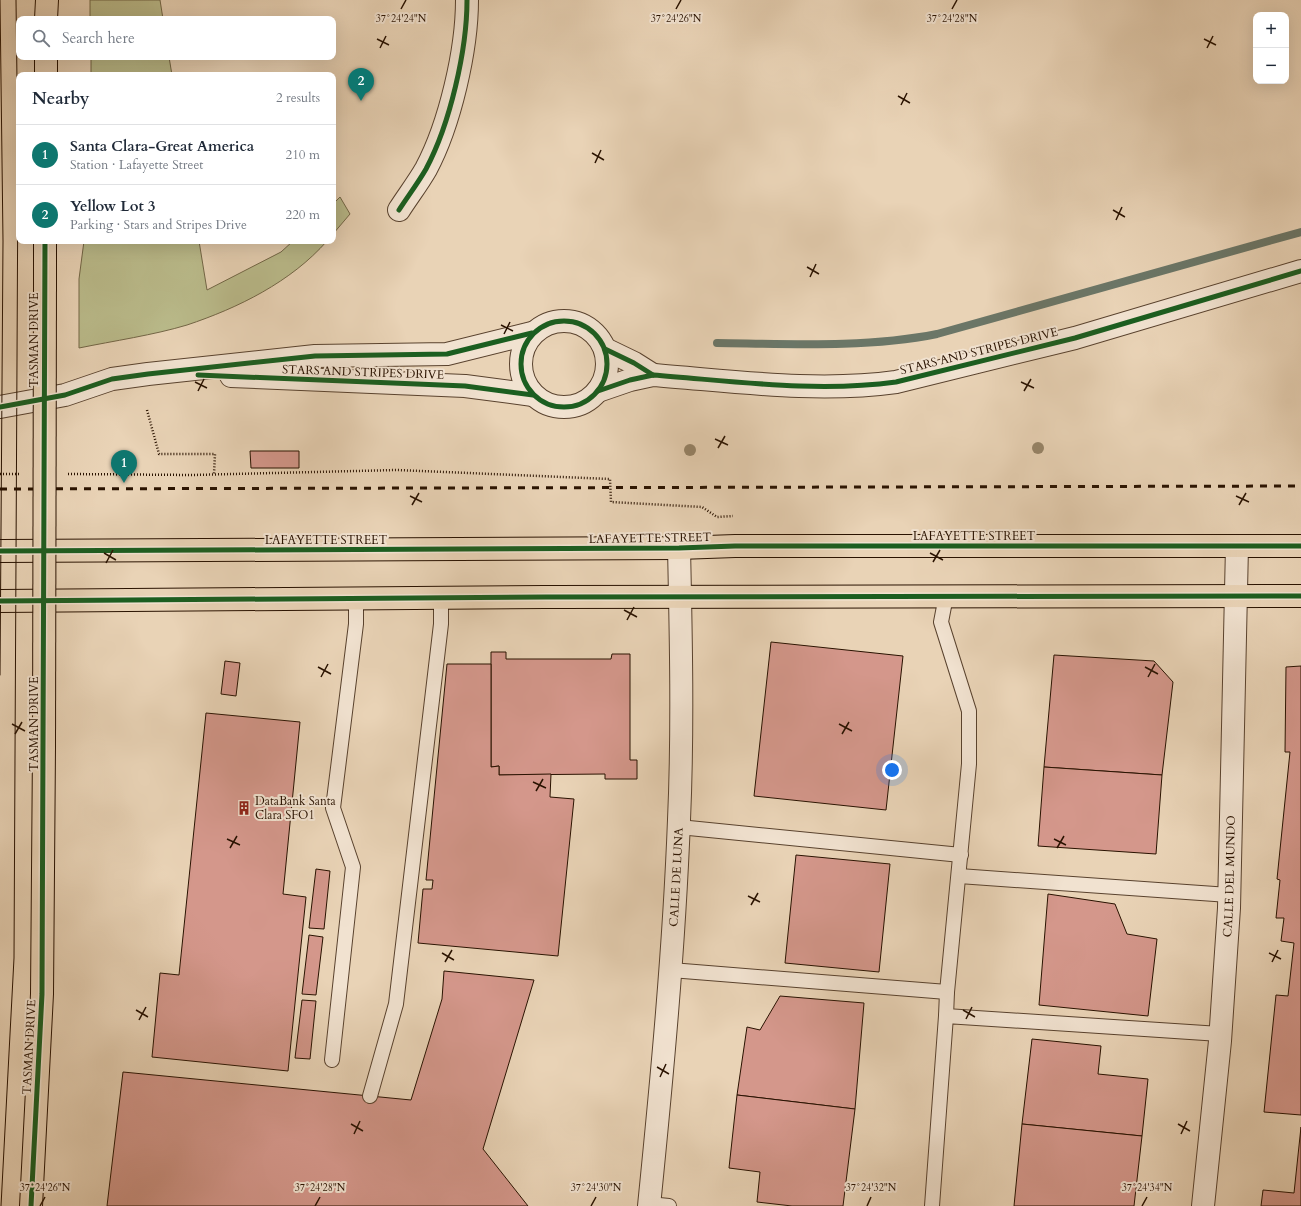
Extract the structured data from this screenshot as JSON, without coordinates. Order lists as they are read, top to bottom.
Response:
{
  "streets": {
    "main road": ["TASMAN DRIVE", "LAFAYETTE STREET"],
    "street": ["STARS AND STRIPES DRIVE", "CALLE DEL MUNDO", "CALLE DE LUNA"]
  },
  "crossings": [
    ["LAFAYETTE STREET", "CALLE DEL MUNDO"],
    ["LAFAYETTE STREET", "CALLE DE LUNA"]
  ],
  "places": {
    "building": ["DataBank Santa Clara SFO1"]
  },
  "page": {
    "map_buttons": ["+", "−"],
    "search": "Search here",
    "pins": ["2", "1"],
    "heading": ["Nearby", "2 results"],
    "list": [
      {
        "mark": "1",
        "name": "Santa Clara-Great America",
        "note": "Station · Lafayette Street",
        "value": "210 m"
      },
      {
        "mark": "2",
        "name": "Yellow Lot 3",
        "note": "Parking · Stars and Stripes Drive",
        "value": "220 m"
      }
    ]
  },
  "coordinates": [
    "37°24'24\"N",
    "37°24'26\"N",
    "37°24'28\"N",
    "37°24'30\"N",
    "37°24'32\"N",
    "37°24'34\"N"
  ]
}
